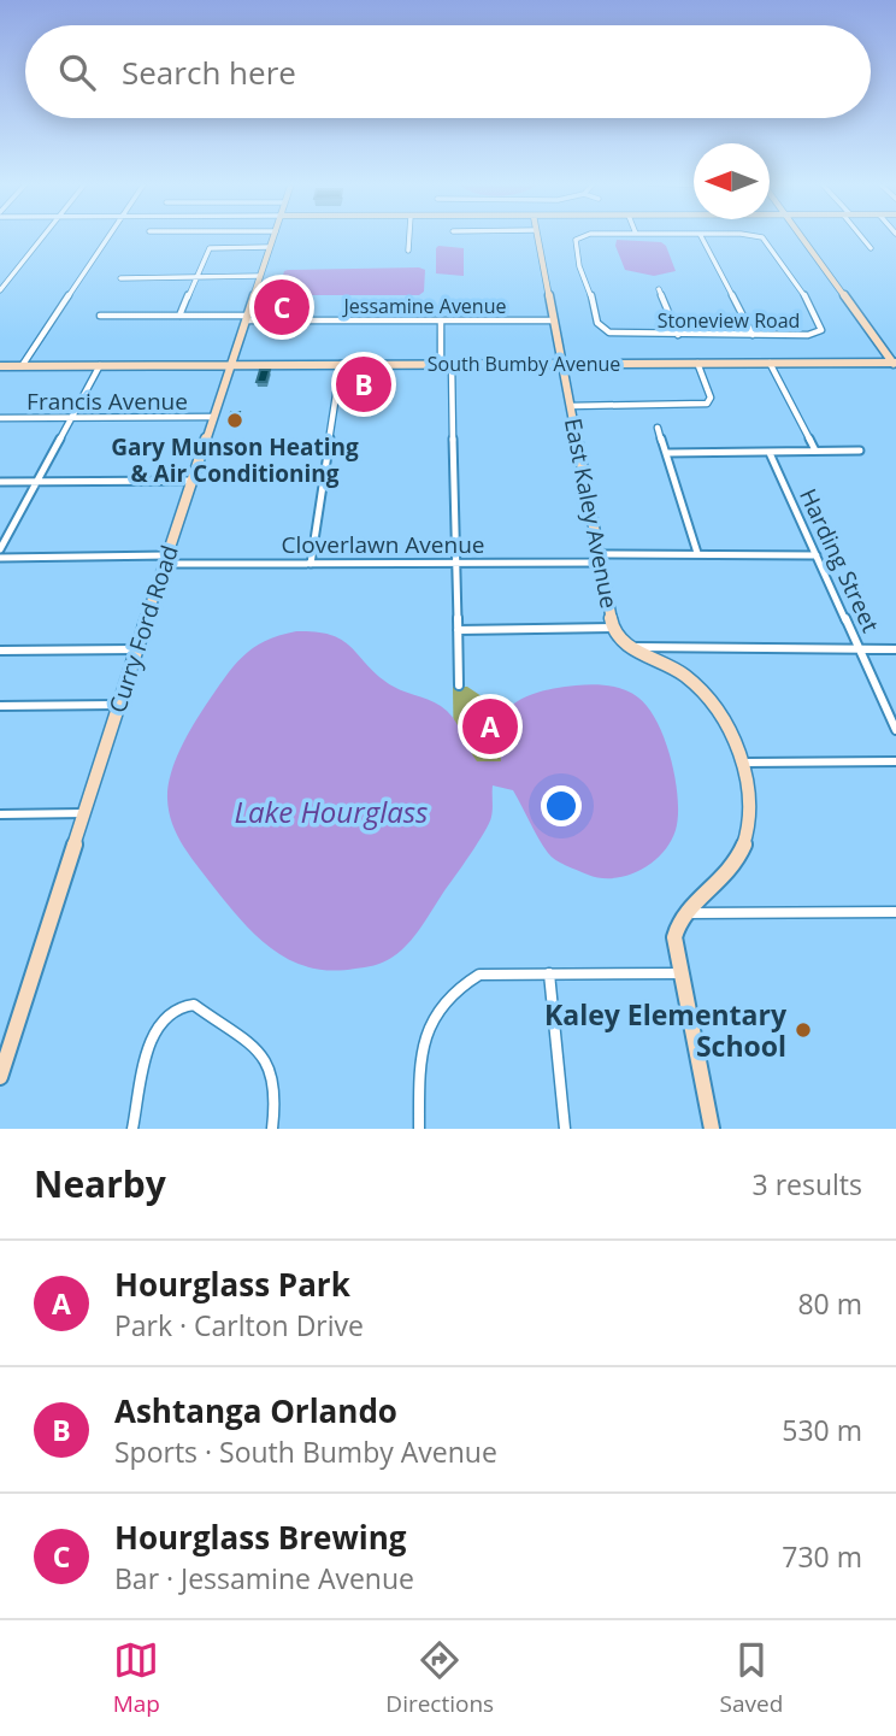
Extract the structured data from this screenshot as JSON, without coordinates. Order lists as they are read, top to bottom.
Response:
{
  "streets": {
    "street": [
      "Jessamine Avenue",
      "Stoneview Road",
      "South Bumby Avenue",
      "Francis Avenue",
      "East Kaley Avenue",
      "Cloverlawn Avenue",
      "Harding Street",
      "Curry Ford Road"
    ]
  },
  "crossings": [
    ["Jessamine Avenue", "East Kaley Avenue"],
    ["Jessamine Avenue", "Curry Ford Road"],
    ["South Bumby Avenue", "East Kaley Avenue"],
    ["South Bumby Avenue", "Harding Street"],
    ["South Bumby Avenue", "Curry Ford Road"],
    ["Francis Avenue", "Curry Ford Road"],
    ["East Kaley Avenue", "Cloverlawn Avenue"],
    ["Cloverlawn Avenue", "Harding Street"],
    ["Cloverlawn Avenue", "Curry Ford Road"]
  ],
  "water": ["Lake Hourglass"],
  "places": ["Gary Munson Heating & Air Conditioning", "Kaley Elementary School"],
  "north": "left",
  "page": {
    "search": "Search here",
    "pins": ["C", "B", "A"],
    "heading": ["Nearby", "3 results"],
    "list": [
      {
        "mark": "A",
        "name": "Hourglass Park",
        "note": "Park · Carlton Drive",
        "value": "80 m"
      },
      {
        "mark": "B",
        "name": "Ashtanga Orlando",
        "note": "Sports · South Bumby Avenue",
        "value": "530 m"
      },
      {
        "mark": "C",
        "name": "Hourglass Brewing",
        "note": "Bar · Jessamine Avenue",
        "value": "730 m"
      }
    ],
    "nav": ["Map", "Directions", "Saved"]
  }
}
